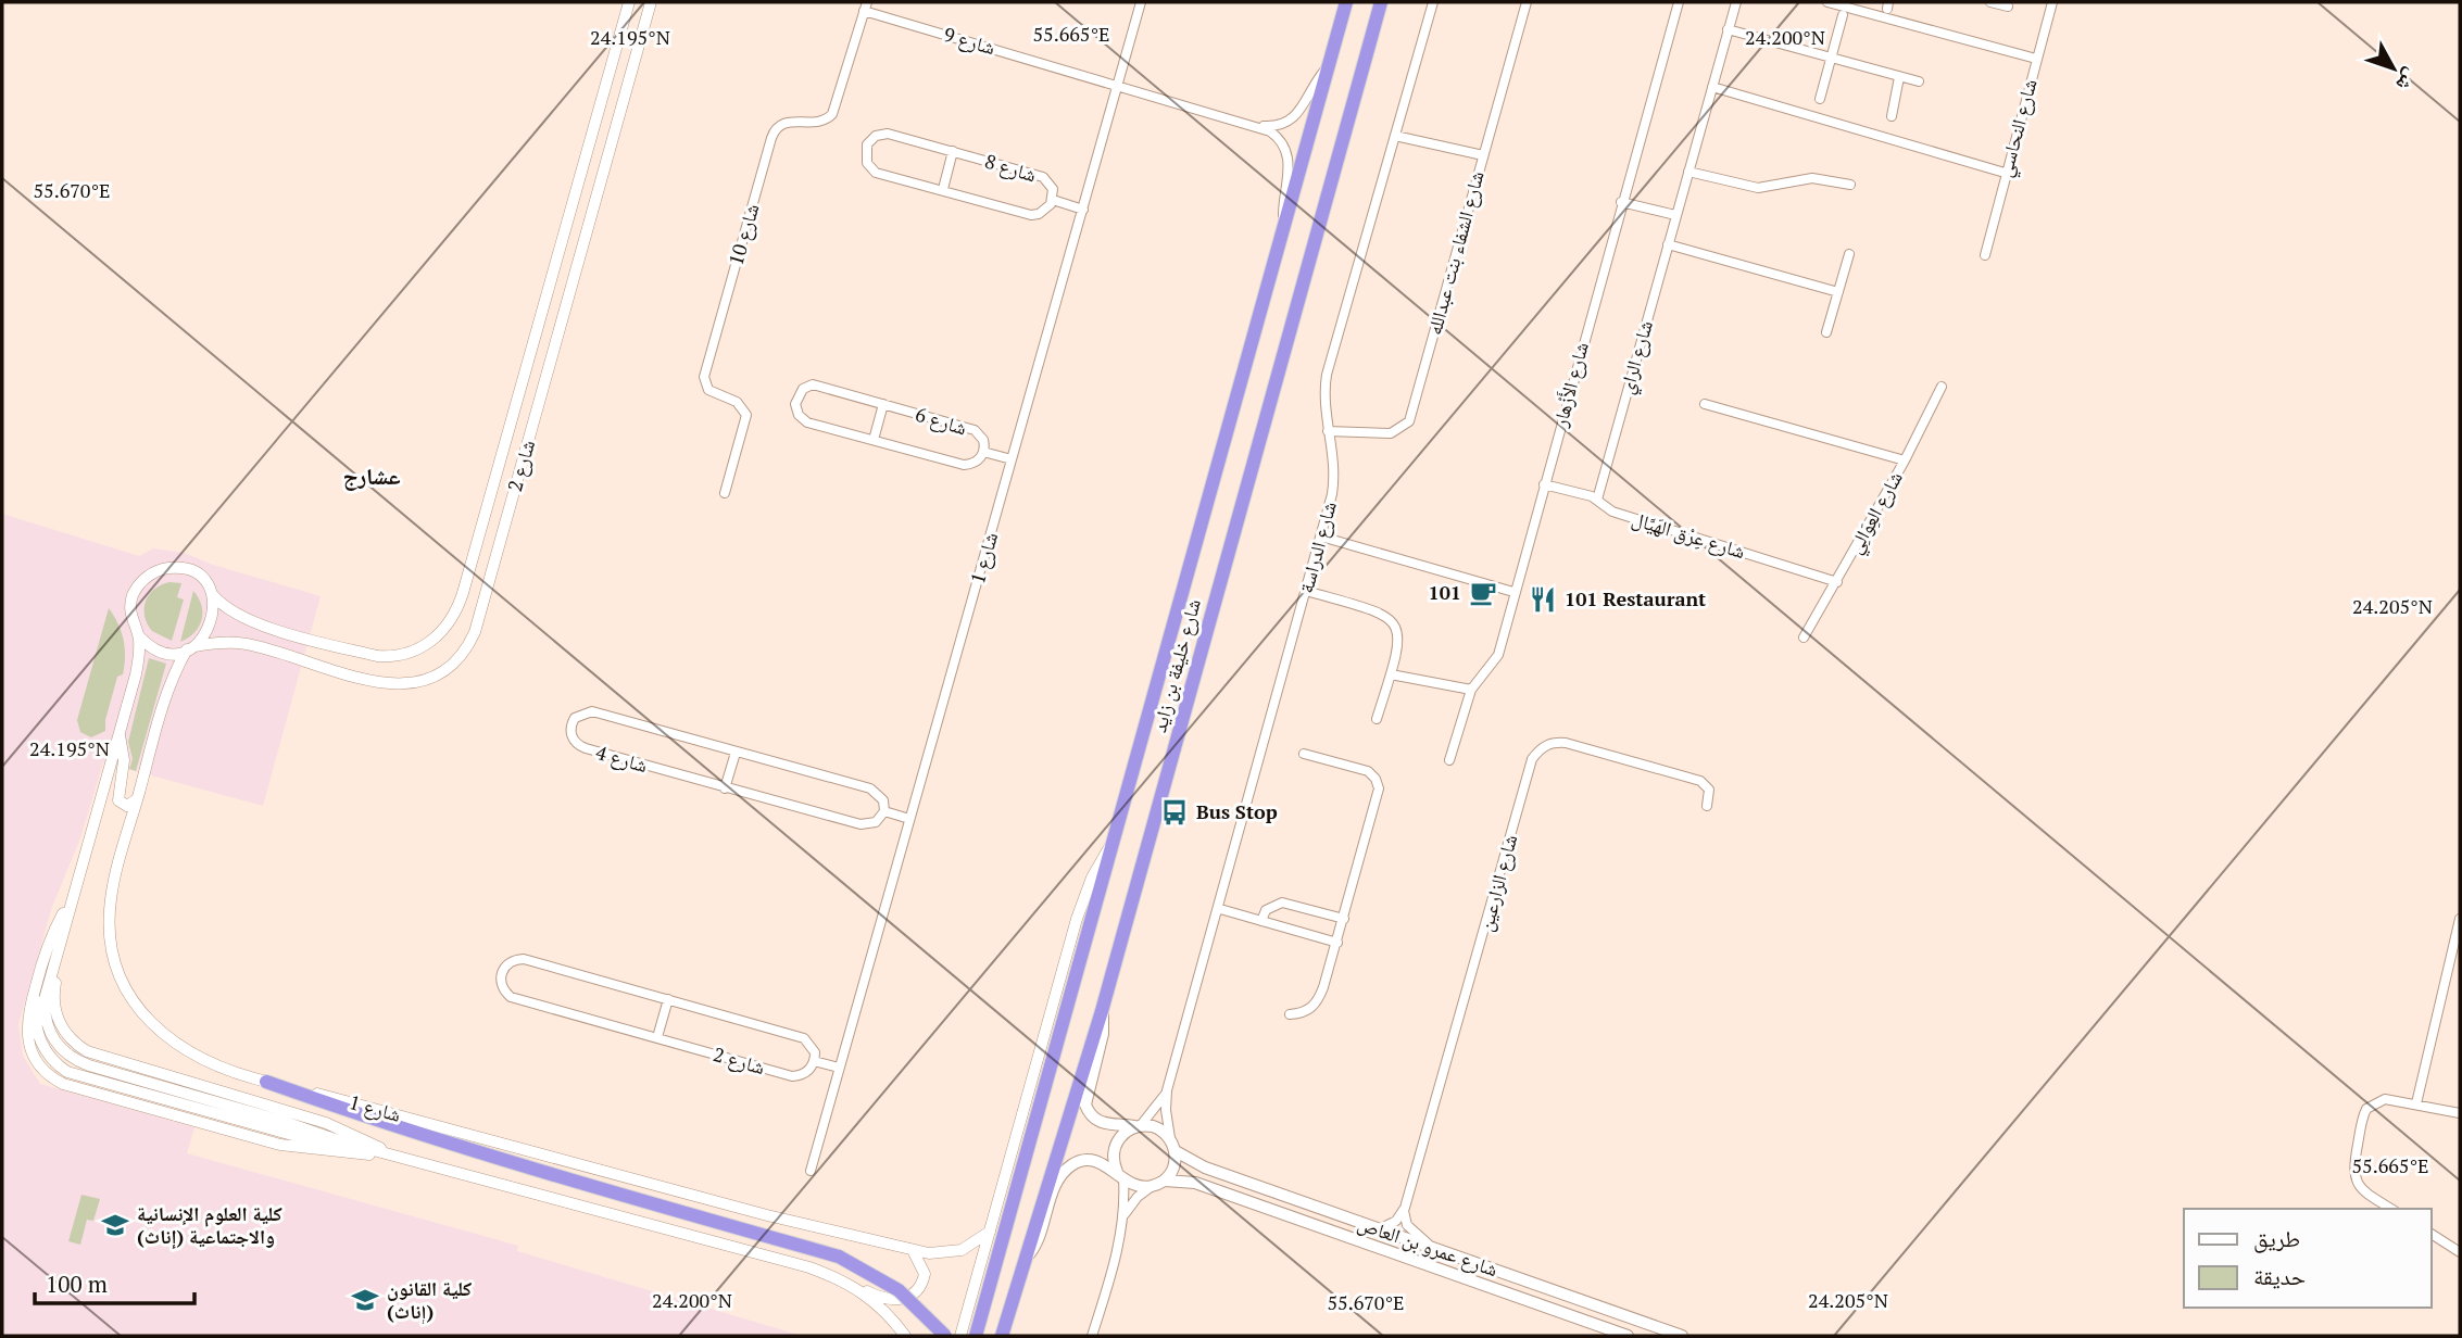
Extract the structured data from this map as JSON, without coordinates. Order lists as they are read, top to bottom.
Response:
{
  "streets": {
    "highway": ["شارع خليفة بن زايد"],
    "main road": ["شارع عمرو بن العاص"],
    "street": [
      "شارع 9",
      "شارع النحاسي",
      "شارع 8",
      "شارع 10",
      "شارع الشفاء بنت عبدالله",
      "شارع الراي",
      "شارع الأَزْهار",
      "شارع 6",
      "شارع 2",
      "شارع العِوَالِي",
      "شارع عِرْق الهَيَّال",
      "شارع الدراسة",
      "شارع 1",
      "شارع 4",
      "شارع الزارعين"
    ]
  },
  "crossings": [
    ["شارع 9", "شارع 10"],
    ["شارع 9", "شارع 1"],
    ["شارع 8", "شارع 1"],
    ["شارع الشفاء بنت عبدالله", "شارع الدراسة"],
    ["شارع الراي", "شارع عِرْق الهَيَّال"],
    ["شارع الأَزْهار", "شارع عِرْق الهَيَّال"],
    ["شارع 6", "شارع 1"],
    ["شارع 2", "شارع 1"],
    ["شارع العِوَالِي", "شارع عِرْق الهَيَّال"],
    ["شارع الدراسة", "شارع عمرو بن العاص"]
  ],
  "districts": ["عشارج"],
  "places": {
    "cafe": ["101"],
    "restaurant": ["101 Restaurant"],
    "bus stop": ["Bus Stop"],
    "school or university": ["كلية العلوم الإنسانية والاجتماعية (إناث)", "كلية القانون (إناث)"]
  },
  "legend": ["طريق", "حديقة"],
  "scale_bar": "100 m",
  "north": "bottom right",
  "coordinates": [
    "55.665°E",
    "24.195°N",
    "24.200°N",
    "55.670°E",
    "24.205°N"
  ]
}
